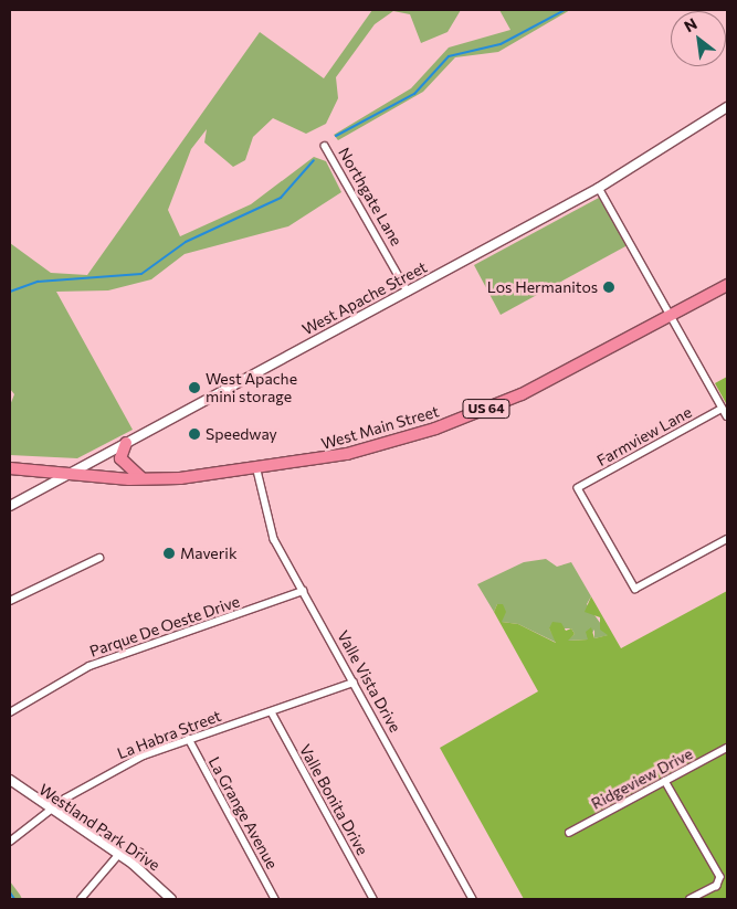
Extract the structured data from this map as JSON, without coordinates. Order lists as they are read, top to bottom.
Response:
{
  "streets": {
    "highway": ["US 64", "West Main Street"],
    "main road": ["West Apache Street", "Westland Park Drive"],
    "street": [
      "Northgate Lane",
      "Farmview Lane",
      "Parque De Oeste Drive",
      "Valle Vista Drive",
      "La Habra Street",
      "Ridgeview Drive",
      "Valle Bonita Drive",
      "La Grange Avenue"
    ]
  },
  "crossings": [
    ["Northgate Lane", "West Apache Street"],
    ["West Apache Street", "West Main Street"],
    ["West Main Street", "Valle Vista Drive"],
    ["Parque De Oeste Drive", "Valle Vista Drive"],
    ["Valle Vista Drive", "La Habra Street"],
    ["La Habra Street", "Valle Bonita Drive"],
    ["La Habra Street", "La Grange Avenue"],
    ["La Habra Street", "Westland Park Drive"]
  ],
  "places": [
    "Los Hermanitos",
    "West Apache mini storage",
    "Speedway",
    "Maverik"
  ],
  "north": "top left"
}
